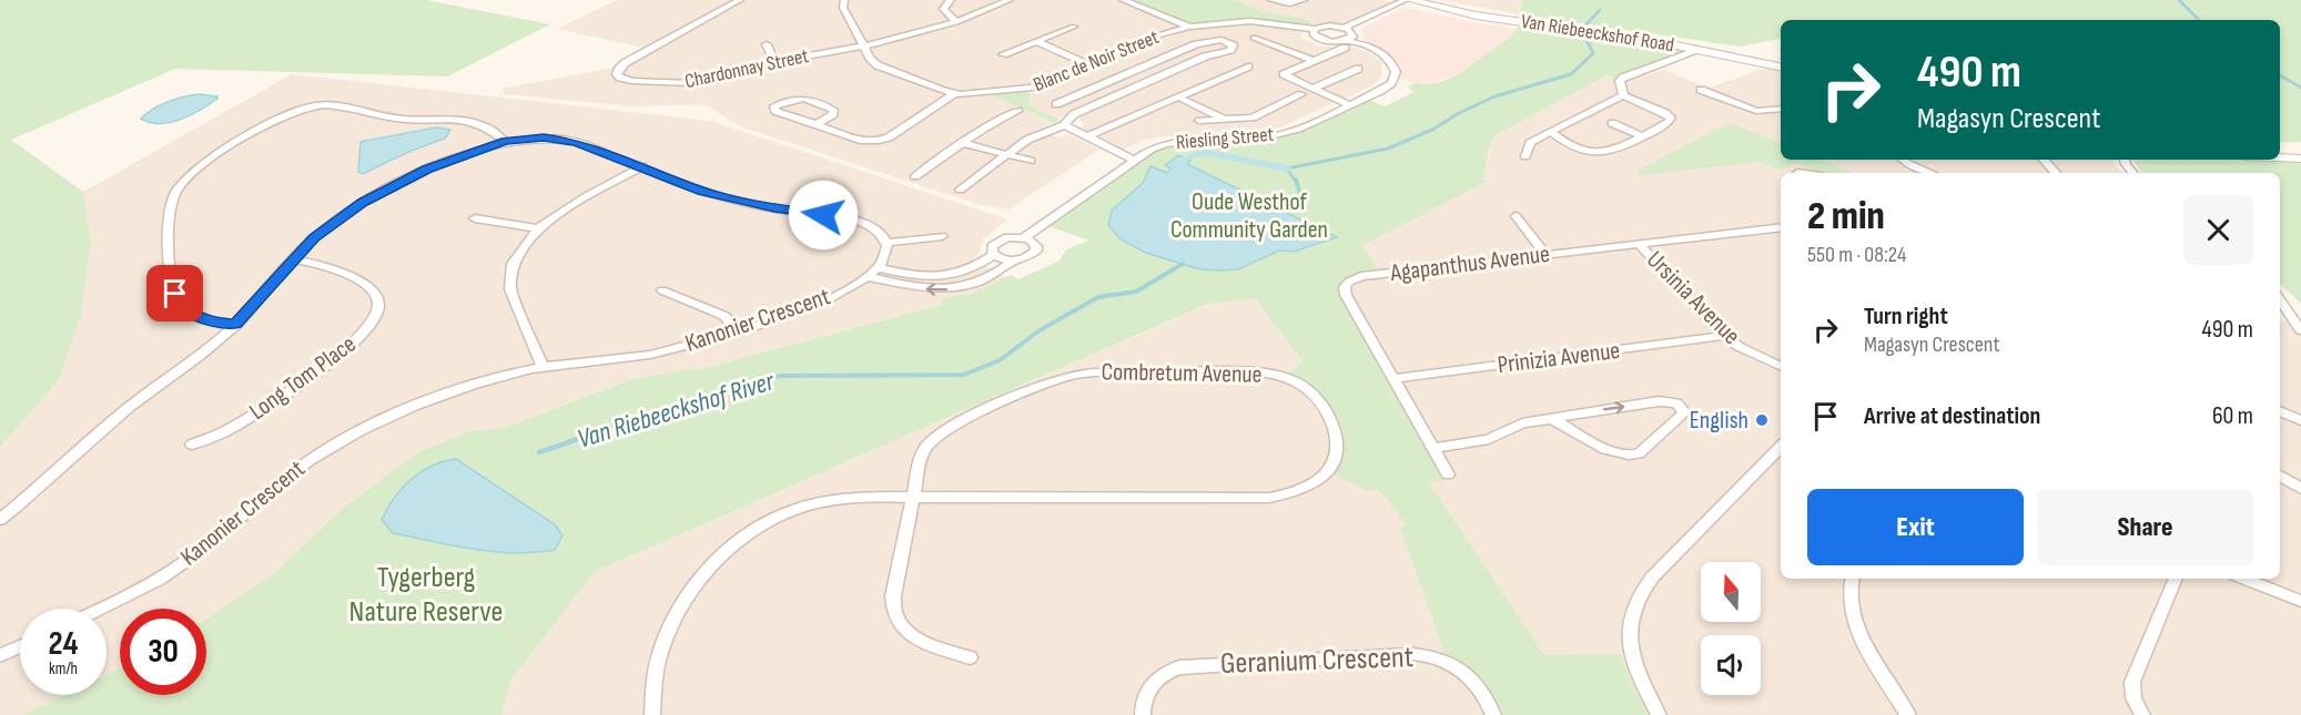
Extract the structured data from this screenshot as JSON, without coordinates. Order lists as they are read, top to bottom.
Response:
{
  "streets": {
    "street": [
      "Van Riebeeckshof Road",
      "Blanc de Noir Street",
      "Chardonnay Street",
      "Riesling Street",
      "Agapanthus Avenue",
      "Ursinia Avenue",
      "Kanonier Crescent",
      "Prinizia Avenue",
      "Combretum Avenue",
      "Long Tom Place",
      "Geranium Crescent"
    ]
  },
  "crossings": [
    ["Blanc de Noir Street", "Chardonnay Street"],
    ["Agapanthus Avenue", "Ursinia Avenue"],
    ["Agapanthus Avenue", "Prinizia Avenue"],
    ["Ursinia Avenue", "Prinizia Avenue"]
  ],
  "water": ["Van Riebeeckshof River"],
  "parks": ["Oude Westhof Community Garden", "Tygerberg Nature Reserve"],
  "places": ["English"],
  "north": "top",
  "page": {
    "turn": ["490 m", "Magasyn Crescent"],
    "heading": ["2 min", "550 m · 08:24"],
    "list": [
      {
        "name": "Turn right",
        "note": "Magasyn Crescent",
        "value": "490 m"
      },
      {
        "name": "Arrive at destination",
        "value": "60 m"
      }
    ],
    "buttons": ["Exit", "Share"],
    "speed": "24 km/h",
    "limit": "30"
  }
}
